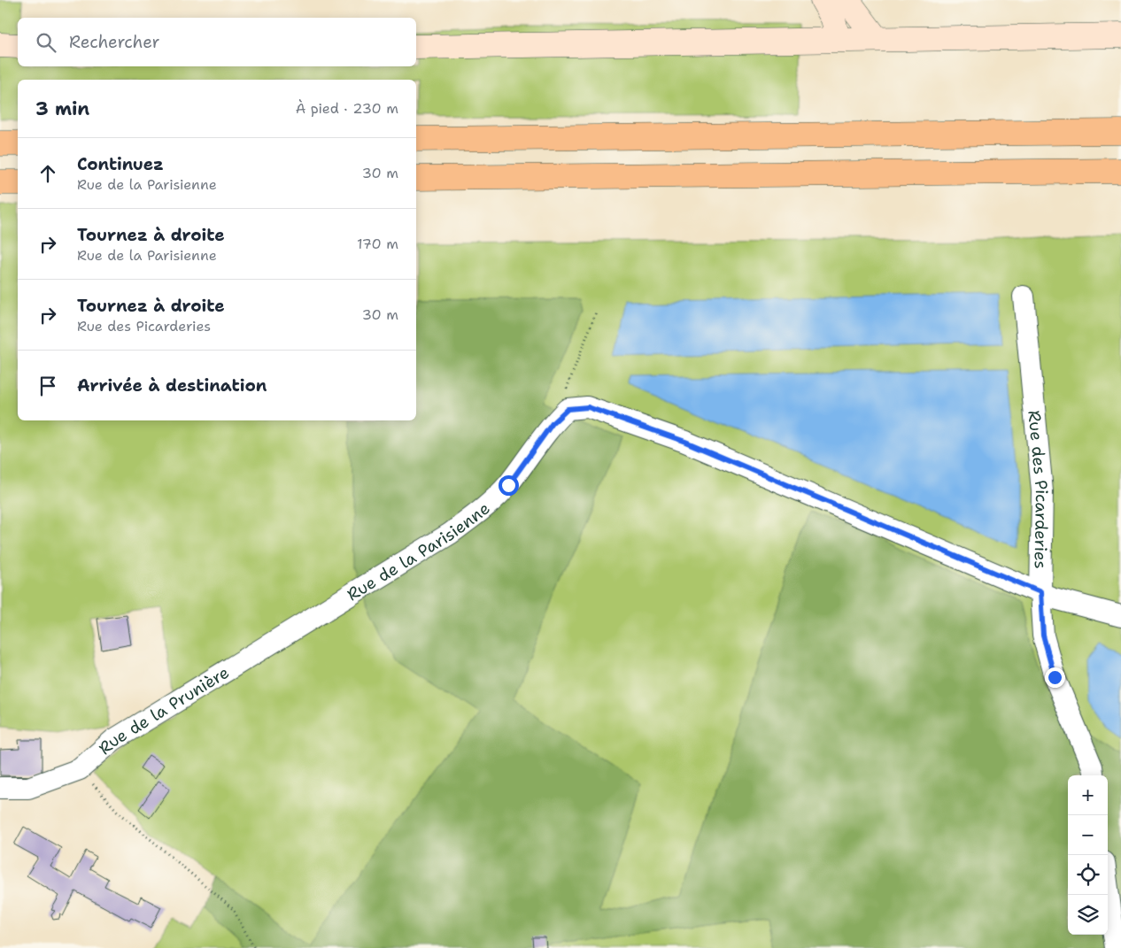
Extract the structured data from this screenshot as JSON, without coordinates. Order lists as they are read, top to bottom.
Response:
{
  "streets": {
    "street": ["Rue des Picarderies", "Rue de la Parisienne", "Rue de la Prunière"]
  },
  "crossings": [
    ["Rue de la Parisienne", "Rue de la Prunière"]
  ],
  "page": {
    "search": "Rechercher",
    "heading": ["3 min", "À pied · 230 m"],
    "list": [
      ["Continuez", "Rue de la Parisienne", "30 m"],
      ["Tournez à droite", "Rue de la Parisienne", "170 m"],
      ["Tournez à droite", "Rue des Picarderies", "30 m"],
      "Arrivée à destination"
    ],
    "map_buttons": ["+", "−"]
  }
}
